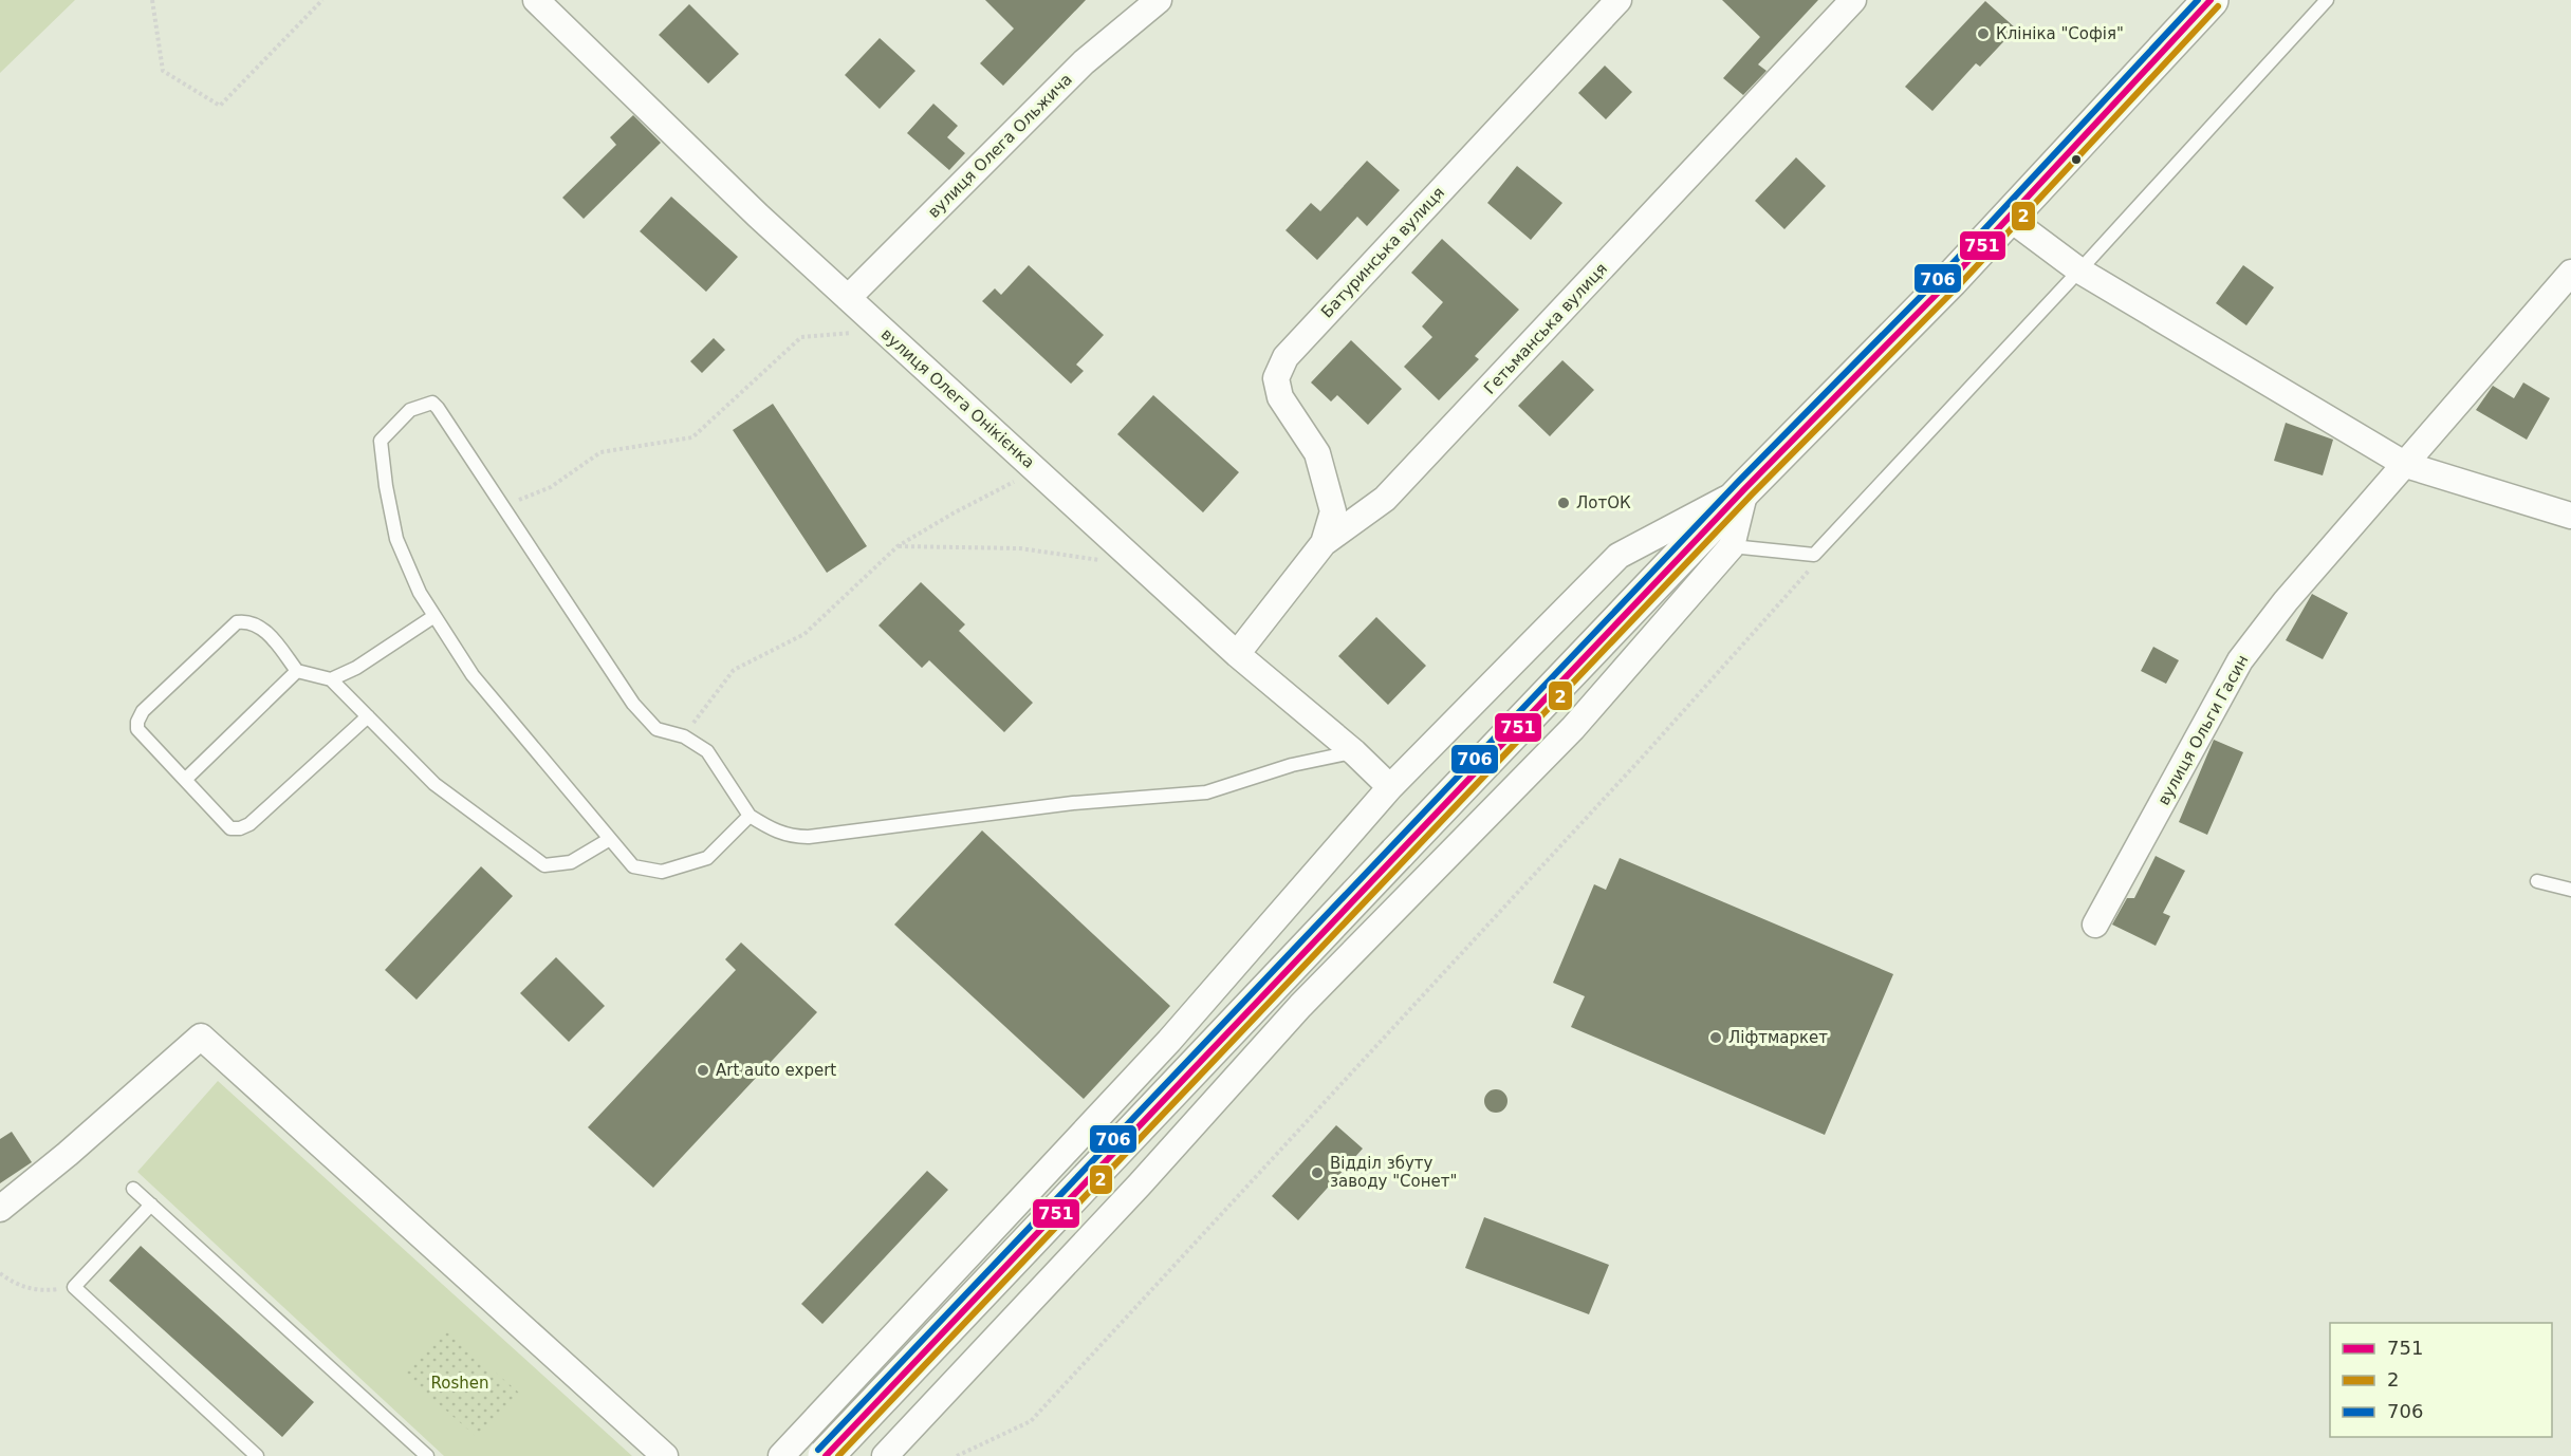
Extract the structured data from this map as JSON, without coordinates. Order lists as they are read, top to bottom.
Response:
{
  "streets": {
    "street": [
      "вулиця Олега Ольжича",
      "Батуринська вулиця",
      "Гетьманська вулиця",
      "вулиця Олега Онікієнка",
      "вулиця Ольги Гасин"
    ]
  },
  "crossings": [
    ["вулиця Олега Ольжича", "вулиця Олега Онікієнка"],
    ["Батуринська вулиця", "Гетьманська вулиця"],
    ["Гетьманська вулиця", "вулиця Олега Онікієнка"]
  ],
  "parks": ["Roshen"],
  "places": [
    "Клініка \"Софія\"",
    "ЛотОК",
    "Ліфтмаркет",
    "Art auto expert",
    "Відділ збуту заводу \"Сонет\""
  ],
  "lines": ["transit line 751", "transit line 706", "transit line 2"],
  "legend": ["751", "2", "706"]
}
